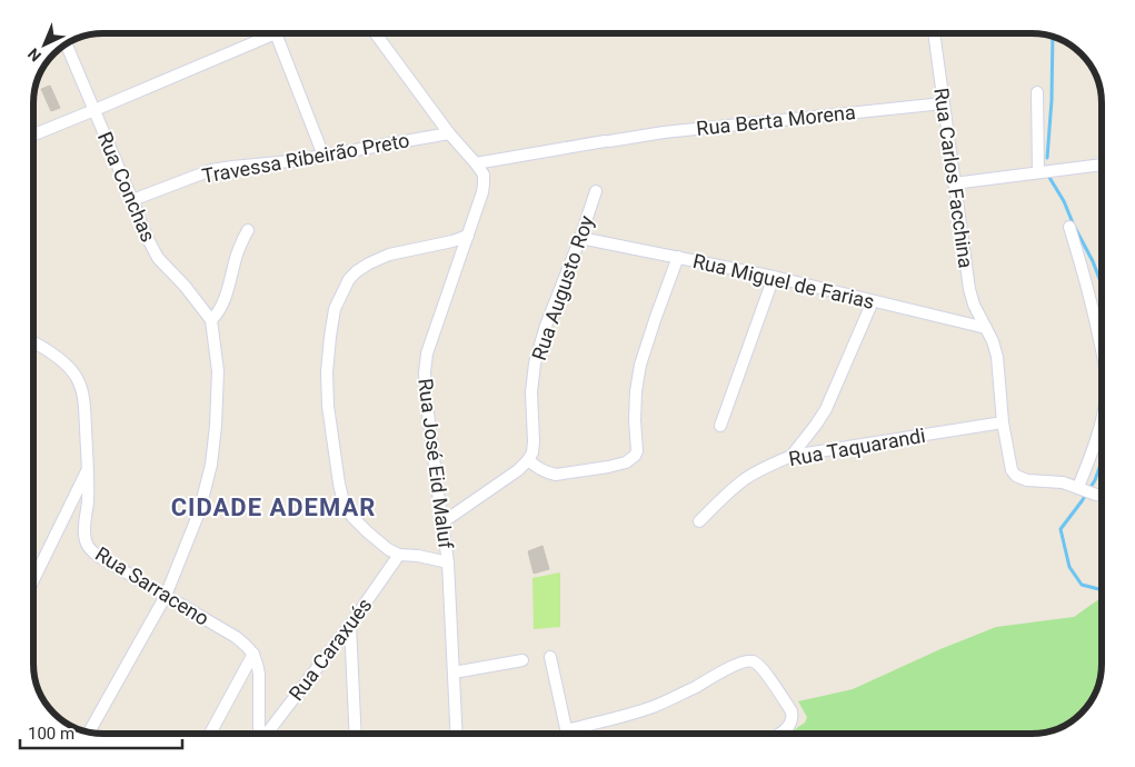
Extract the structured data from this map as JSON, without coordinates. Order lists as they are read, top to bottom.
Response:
{
  "streets": {
    "street": [
      "Rua Berta Morena",
      "Travessa Ribeirão Preto",
      "Rua Carlos Facchina",
      "Rua Conchas",
      "Rua Miguel de Farias",
      "Rua Augusto Roy",
      "Rua Taquarandi",
      "Rua José Eid Maluf",
      "Rua Sarraceno",
      "Rua Caraxués"
    ]
  },
  "crossings": [
    ["Rua Berta Morena", "Rua Carlos Facchina"],
    ["Rua Berta Morena", "Rua José Eid Maluf"],
    ["Travessa Ribeirão Preto", "Rua Conchas"],
    ["Rua Carlos Facchina", "Rua Miguel de Farias"],
    ["Rua Carlos Facchina", "Rua Taquarandi"],
    ["Rua Miguel de Farias", "Rua Augusto Roy"]
  ],
  "districts": ["CIDADE ADEMAR"],
  "scale_bar": "100 m",
  "north": "bottom left"
}
